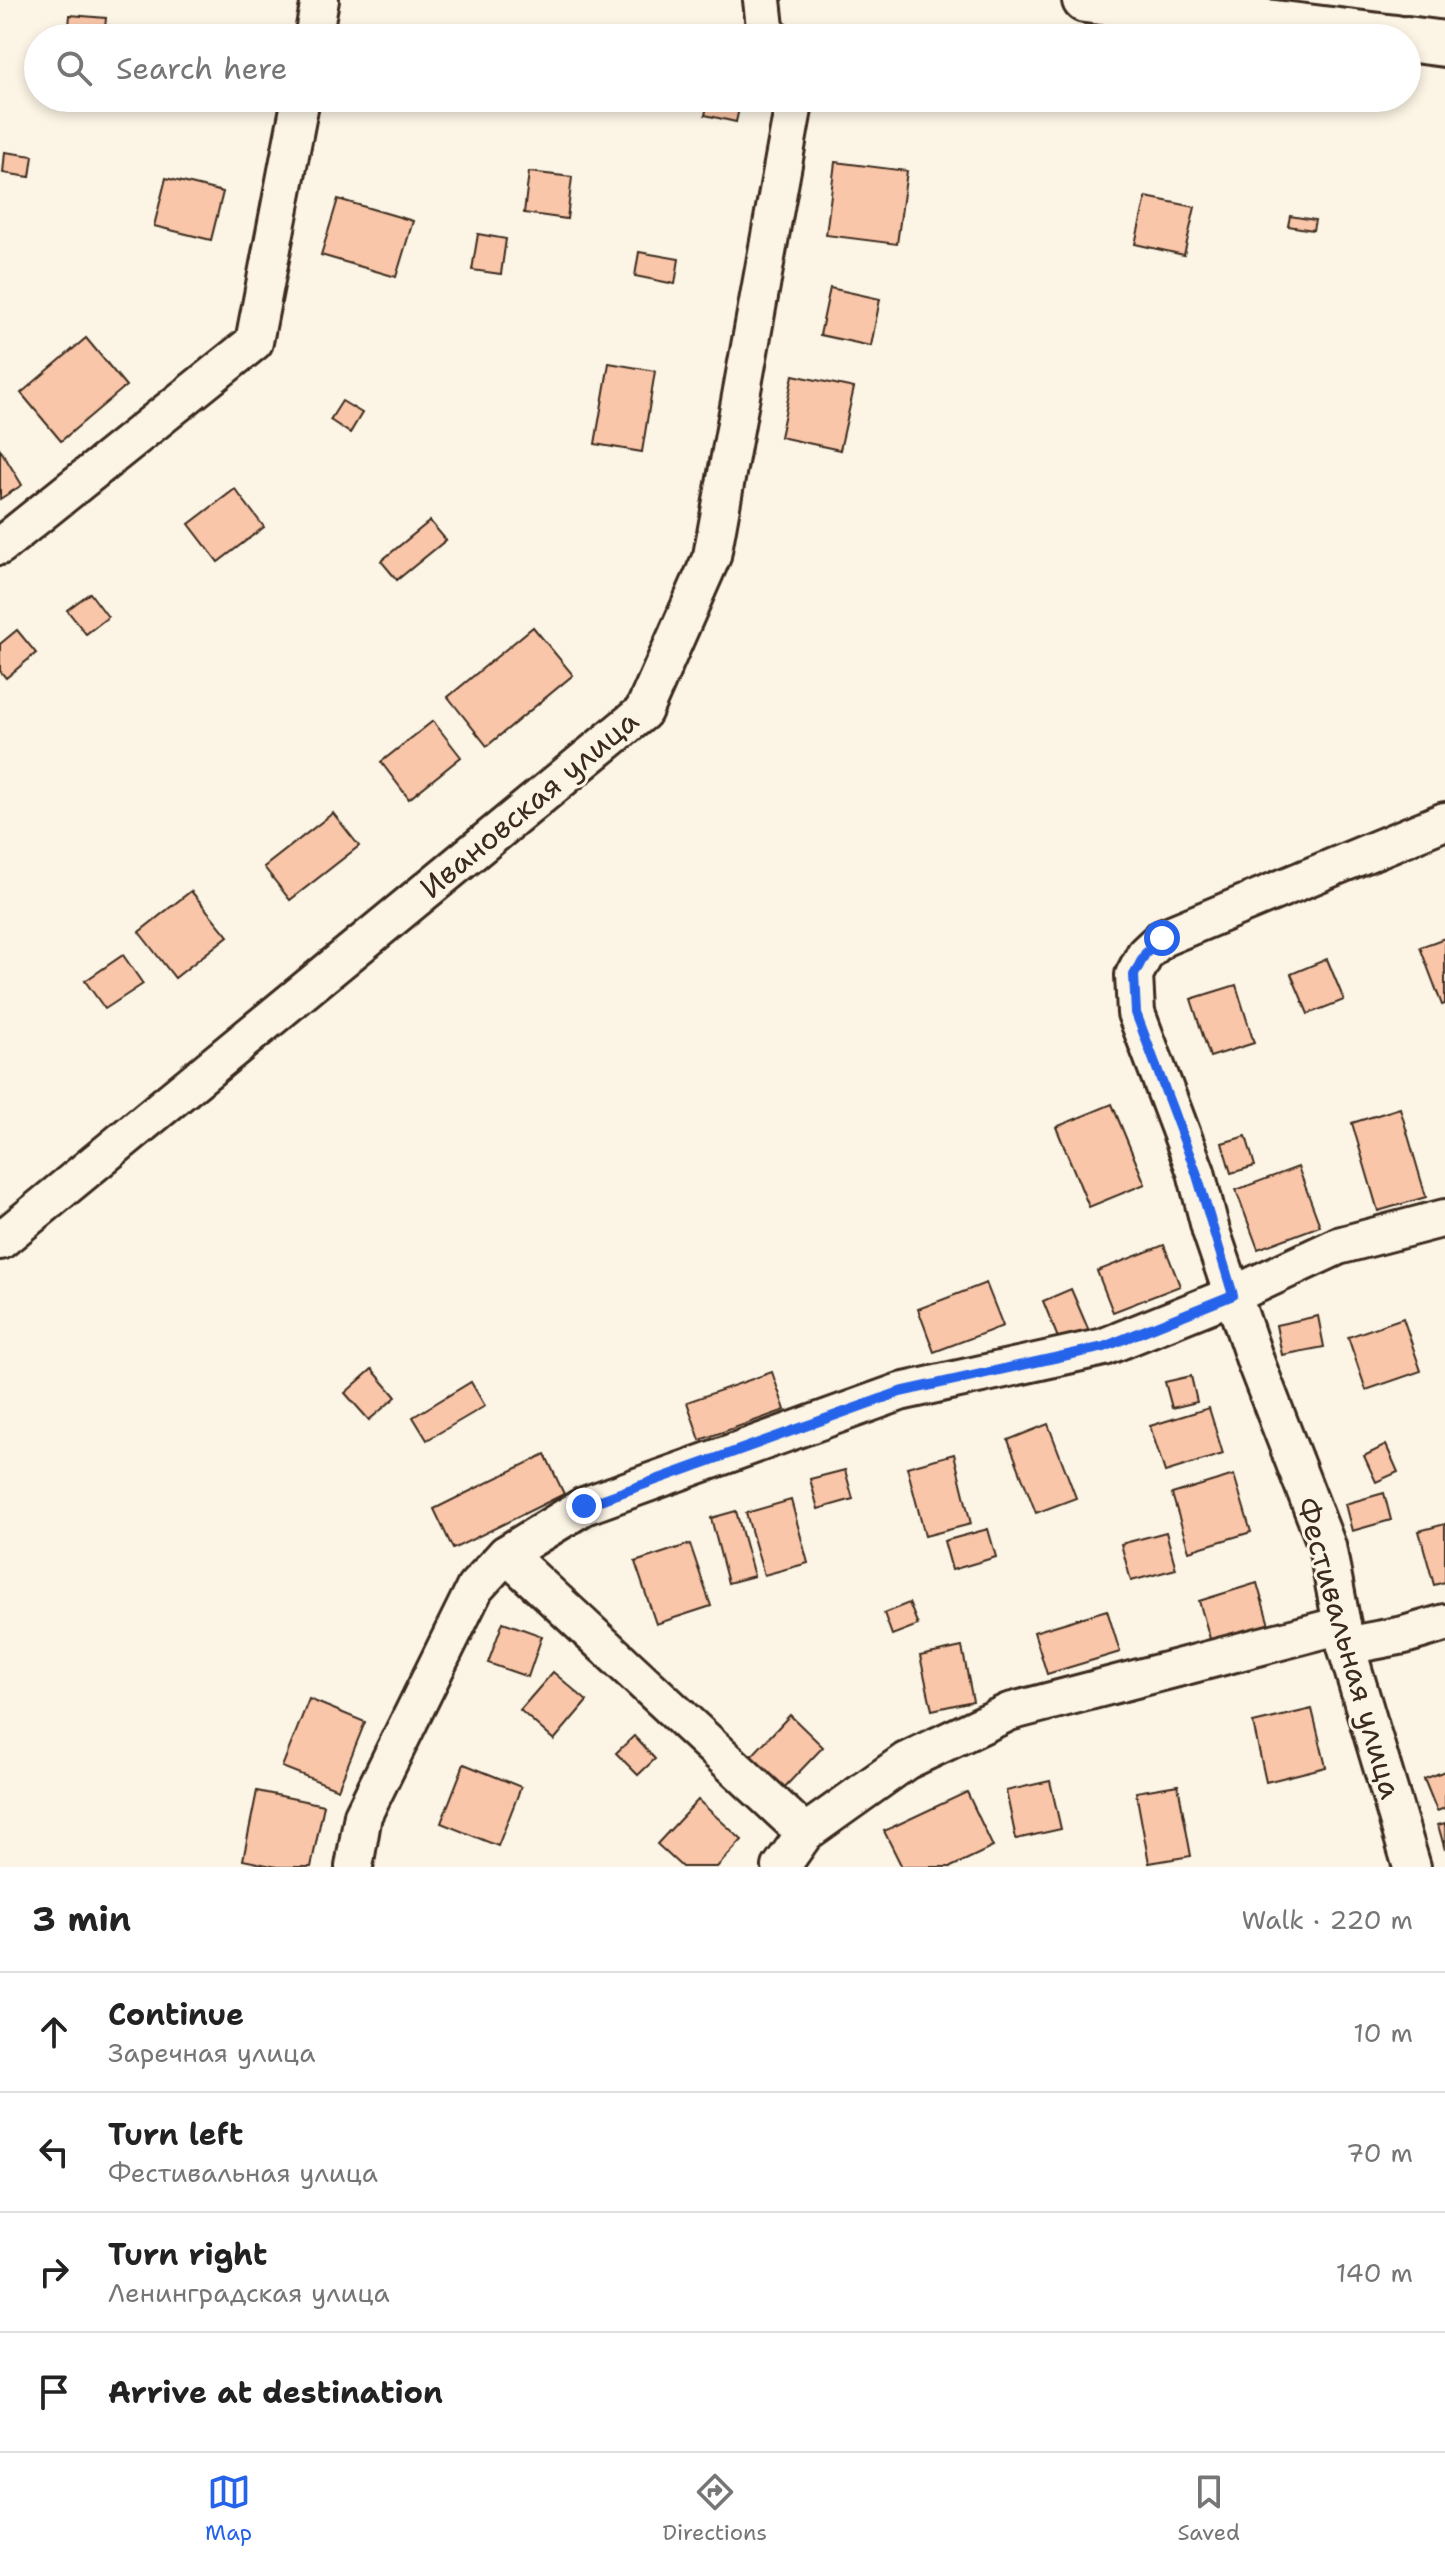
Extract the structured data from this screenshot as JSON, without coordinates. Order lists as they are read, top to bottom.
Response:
{
  "streets": {
    "street": ["Ивановская улица", "Фестивальная улица"]
  },
  "page": {
    "search": "Search here",
    "heading": ["3 min", "Walk · 220 m"],
    "list": [
      ["Continue", "Заречная улица", "10 m"],
      ["Turn left", "Фестивальная улица", "70 m"],
      ["Turn right", "Ленинградская улица", "140 m"],
      "Arrive at destination"
    ],
    "nav": ["Map", "Directions", "Saved"]
  }
}
